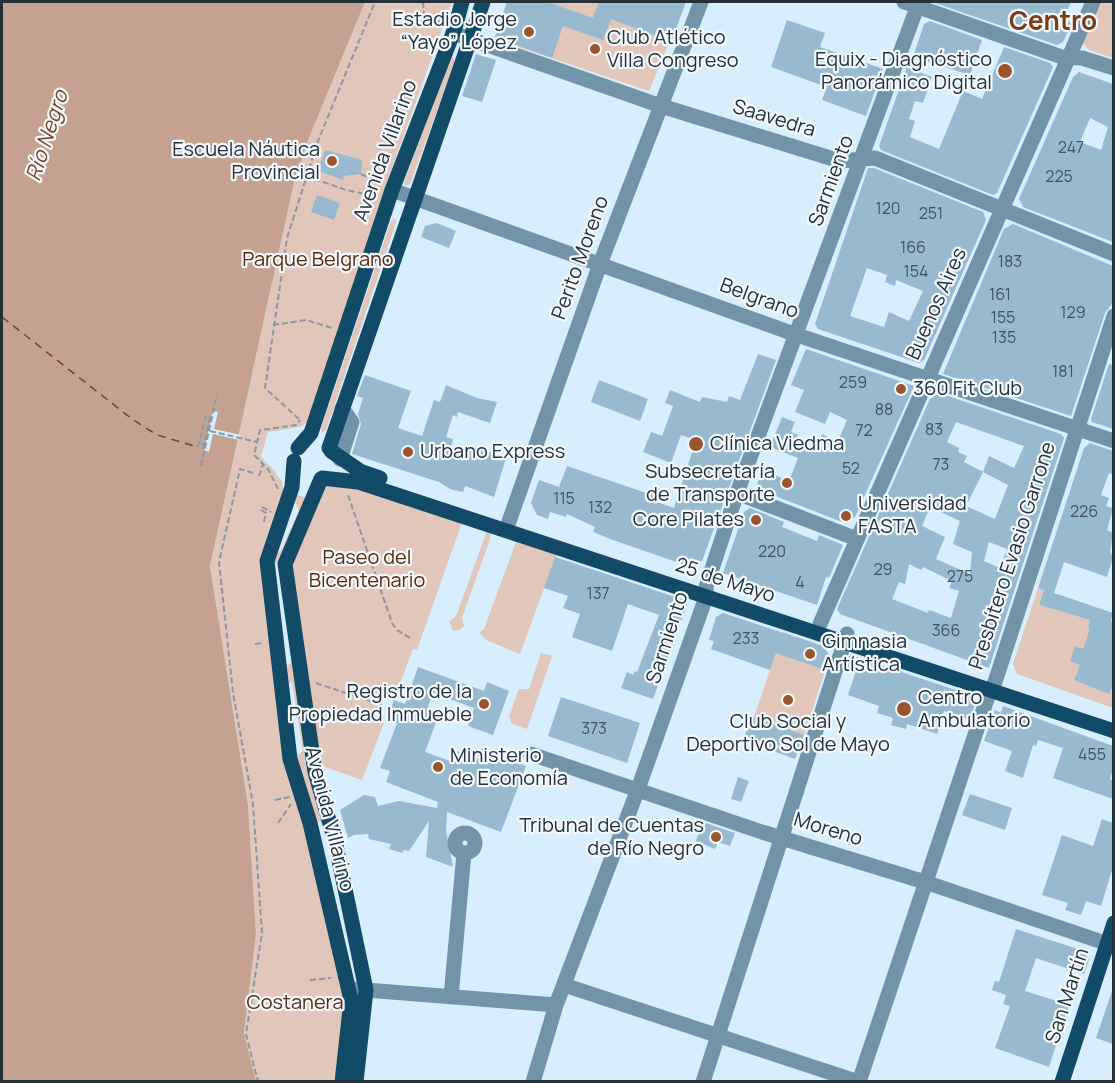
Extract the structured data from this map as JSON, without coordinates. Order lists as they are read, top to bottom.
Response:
{
  "streets": {
    "main road": ["Avenida Villarino", "25 de Mayo", "San Martín"],
    "street": [
      "Saavedra",
      "Sarmiento",
      "Perito Moreno",
      "Belgrano",
      "Buenos Aires",
      "Presbítero Evasio Garrone",
      "Moreno"
    ]
  },
  "crossings": [
    ["Saavedra", "Avenida Villarino"],
    ["Saavedra", "Sarmiento"],
    ["Saavedra", "Perito Moreno"],
    ["Saavedra", "Buenos Aires"],
    ["Avenida Villarino", "Belgrano"],
    ["Avenida Villarino", "25 de Mayo"],
    ["Sarmiento", "Belgrano"],
    ["Sarmiento", "25 de Mayo"],
    ["Sarmiento", "Moreno"],
    ["Perito Moreno", "Belgrano"],
    ["Perito Moreno", "25 de Mayo"],
    ["Belgrano", "Buenos Aires"],
    ["Belgrano", "Presbítero Evasio Garrone"],
    ["Buenos Aires", "25 de Mayo"],
    ["Presbítero Evasio Garrone", "25 de Mayo"],
    ["Presbítero Evasio Garrone", "Moreno"],
    ["Moreno", "San Martín"]
  ],
  "districts": ["Centro"],
  "water": ["Río Negro"],
  "parks": ["Parque Belgrano", "Paseo del Bicentenario", "Costanera"],
  "places": [
    "Estadio Jorge “Yayo” López",
    "Club Atlético Villa Congreso",
    "Equix - Diagnóstico Panorámico Digital",
    "Escuela Náutica Provincial",
    "360 Fit Club",
    "Clínica Viedma",
    "Urbano Express",
    "Subsecretaría de Transporte",
    "Universidad FASTA",
    "Core Pilates",
    "Gimnasia Artística",
    "Club Social y Deportivo Sol de Mayo",
    "Registro de la Propiedad Inmueble",
    "Centro Ambulatorio",
    "Ministerio de Economía",
    "Tribunal de Cuentas de Río Negro"
  ],
  "house_numbers": [
    "247",
    "225",
    "120",
    "251",
    "166",
    "183",
    "154",
    "161",
    "129",
    "155",
    "135",
    "181",
    "259",
    "88",
    "83",
    "72",
    "73",
    "52",
    "115",
    "132",
    "226",
    "220",
    "29",
    "275",
    "4",
    "137",
    "366",
    "233",
    "373",
    "455"
  ]
}
